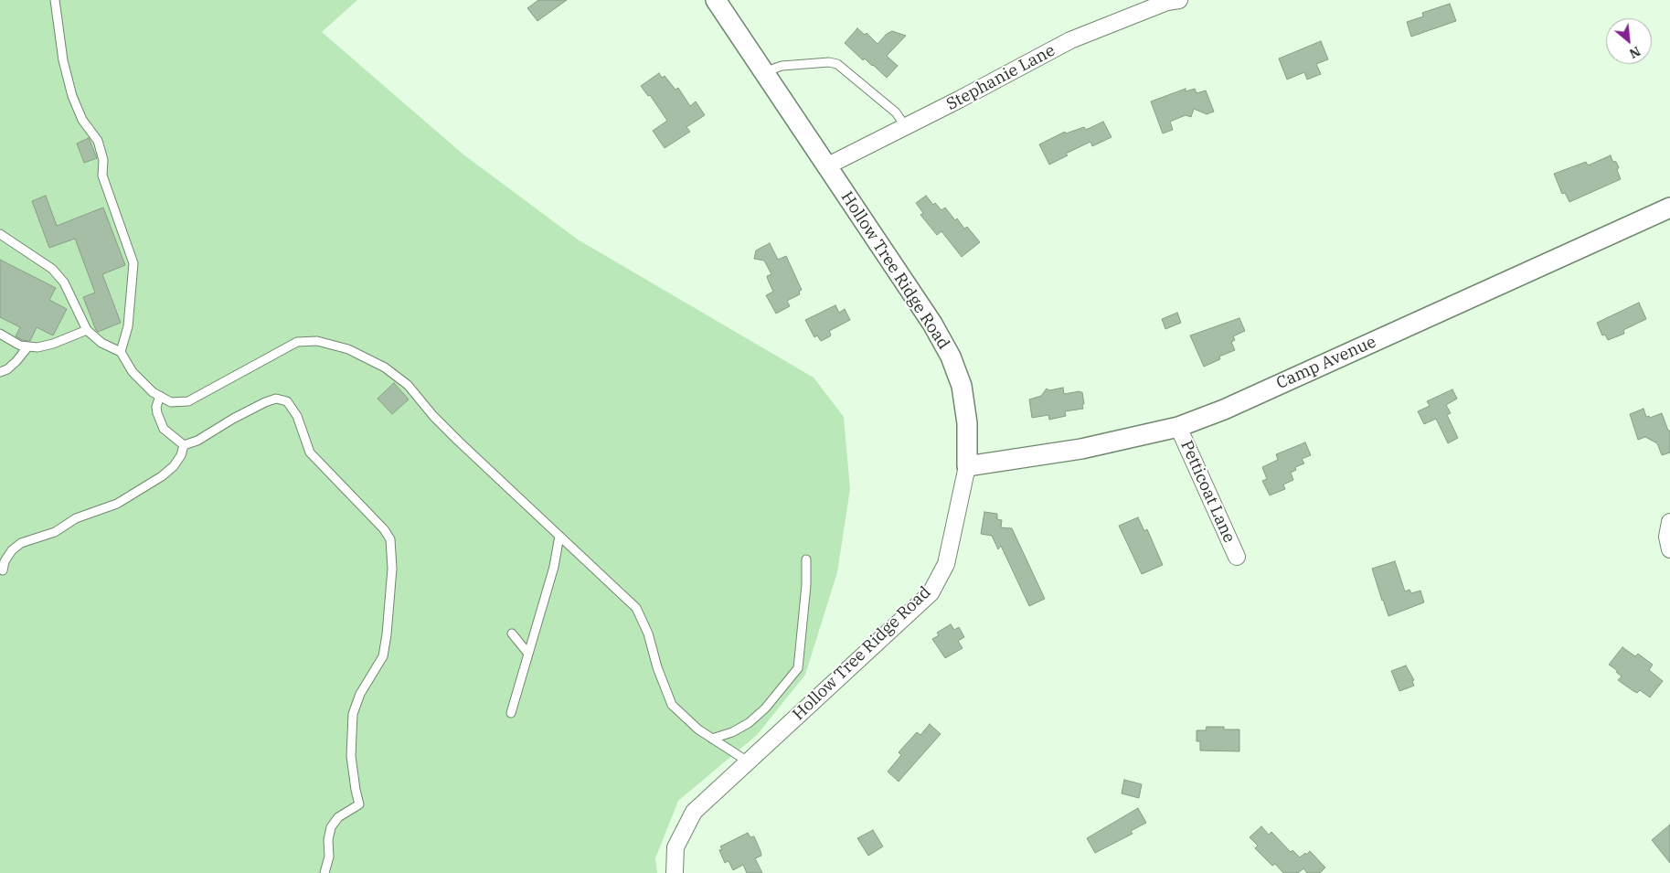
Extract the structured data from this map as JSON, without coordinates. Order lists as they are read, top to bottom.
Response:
{
  "streets": {
    "street": [
      "Stephanie Lane",
      "Hollow Tree Ridge Road",
      "Camp Avenue",
      "Petticoat Lane"
    ]
  },
  "crossings": [
    ["Stephanie Lane", "Hollow Tree Ridge Road"],
    ["Hollow Tree Ridge Road", "Camp Avenue"],
    ["Camp Avenue", "Petticoat Lane"]
  ],
  "north": "bottom right"
}
